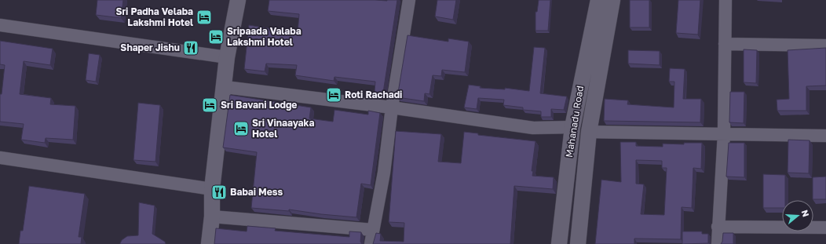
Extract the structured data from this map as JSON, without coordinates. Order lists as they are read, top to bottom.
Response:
{
  "streets": {
    "street": ["Mahanadu Road"]
  },
  "places": {
    "hotel": [
      "Sri Padha Velaba Lakshmi Hotel",
      "Sripaada Valaba Lakshmi Hotel",
      "Roti Rachadi",
      "Sri Bavani Lodge",
      "Sri Vinaayaka Hotel"
    ],
    "restaurant": ["Shaper Jishu", "Babai Mess"]
  },
  "north": "right"
}
